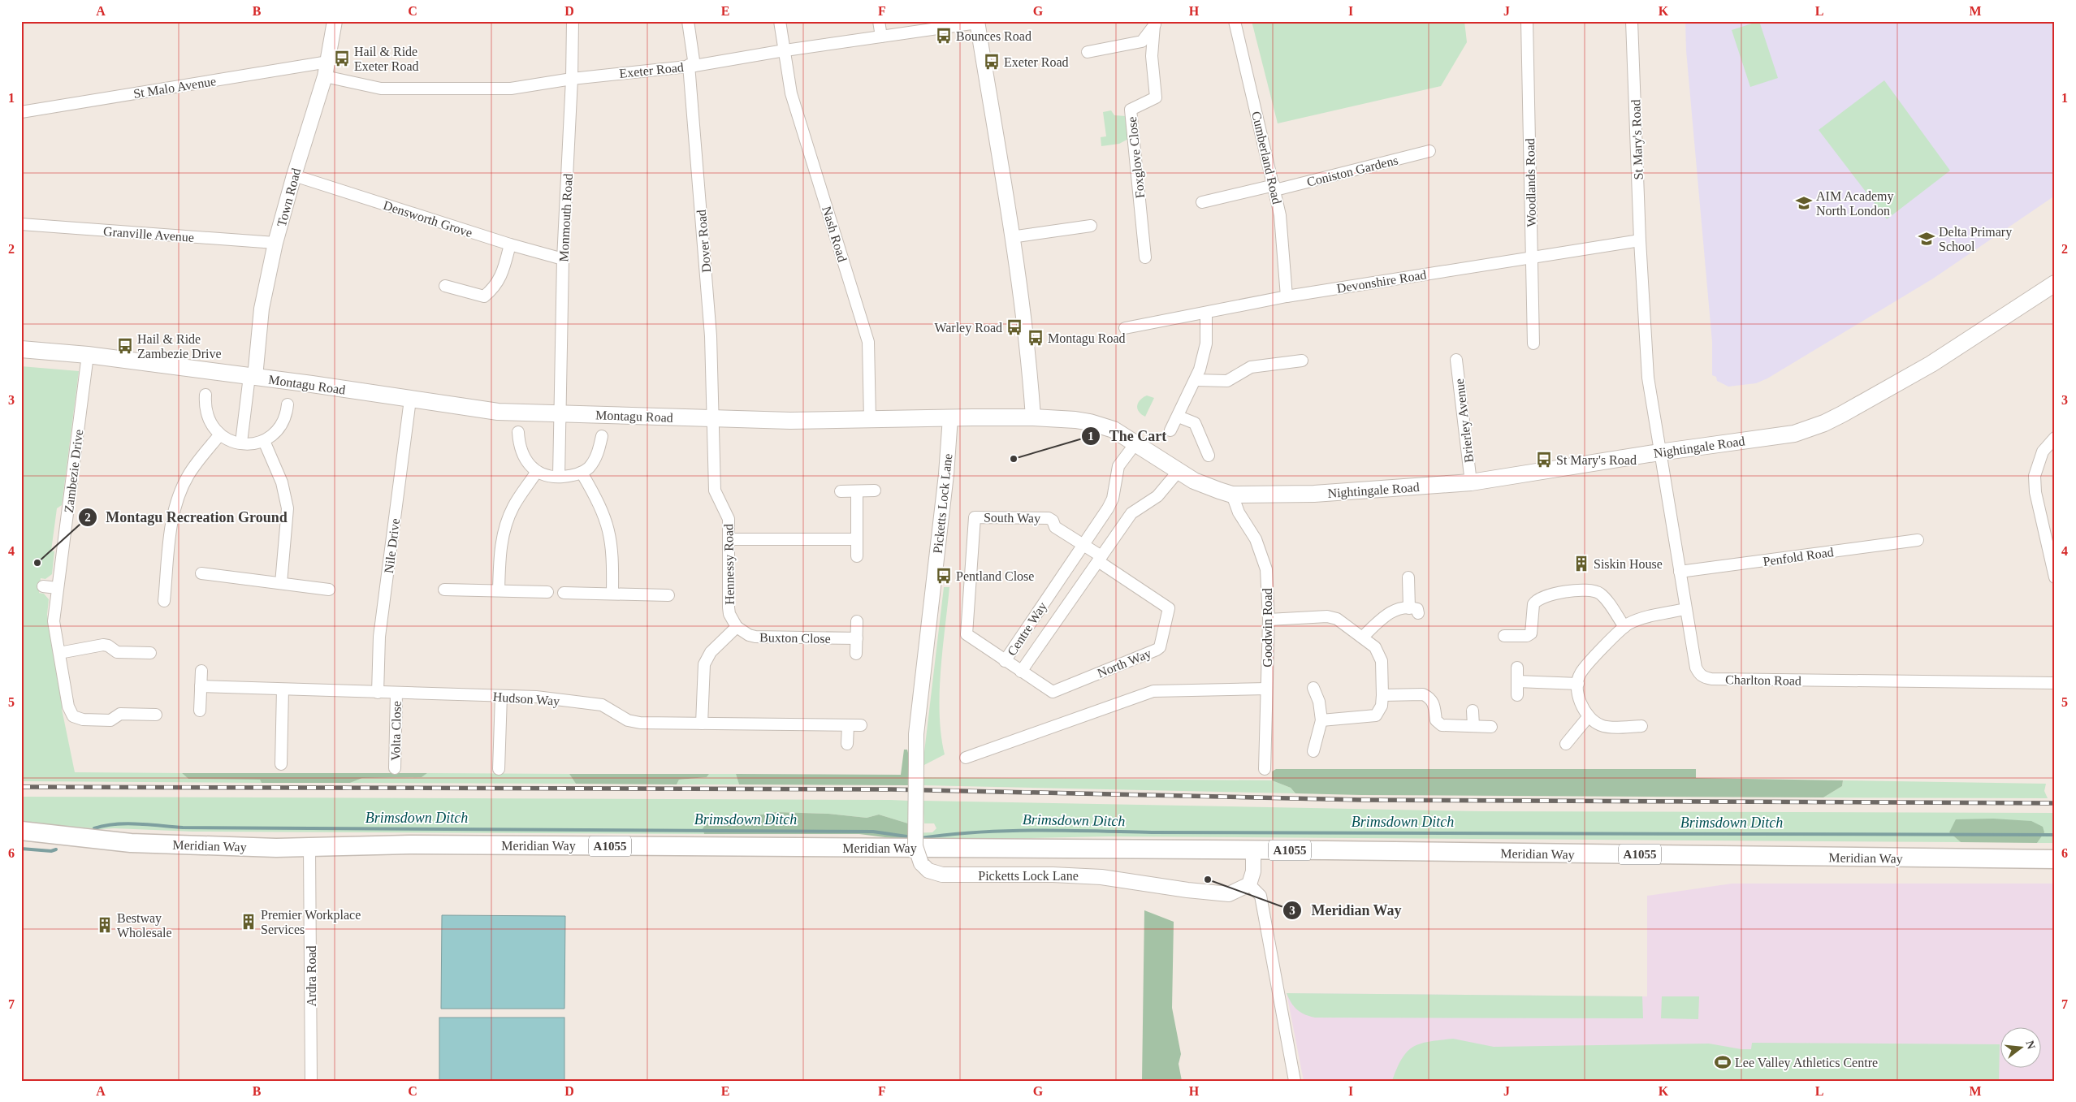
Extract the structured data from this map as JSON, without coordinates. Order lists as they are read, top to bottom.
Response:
{
  "streets": {
    "main road": [
      "Montagu Road",
      "Nightingale Road",
      "Meridian Way",
      "A1055"
    ],
    "street": [
      "Exeter Road",
      "St Malo Avenue",
      "St Mary's Road",
      "Foxglove Close",
      "Cumberland Road",
      "Coniston Gardens",
      "Woodlands Road",
      "Town Road",
      "Monmouth Road",
      "Densworth Grove",
      "Granville Avenue",
      "Nash Road",
      "Dover Road",
      "Devonshire Road",
      "Brierley Avenue",
      "Zambezie Drive",
      "Picketts Lock Lane",
      "South Way",
      "Nile Drive",
      "Penfold Road",
      "Hennessy Road",
      "Goodwin Road",
      "Centre Way",
      "Buxton Close",
      "North Way",
      "Charlton Road",
      "Hudson Way",
      "Volta Close",
      "Ardra Road"
    ]
  },
  "crossings": [
    ["Exeter Road", "Town Road"],
    ["Exeter Road", "Monmouth Road"],
    ["Exeter Road", "Nash Road"],
    ["Exeter Road", "Dover Road"],
    ["St Malo Avenue", "Town Road"],
    ["St Mary's Road", "Devonshire Road"],
    ["St Mary's Road", "Nightingale Road"],
    ["St Mary's Road", "Charlton Road"],
    ["Cumberland Road", "Coniston Gardens"],
    ["Cumberland Road", "Devonshire Road"],
    ["Woodlands Road", "Devonshire Road"],
    ["Town Road", "Densworth Grove"],
    ["Town Road", "Granville Avenue"],
    ["Town Road", "Montagu Road"],
    ["Monmouth Road", "Densworth Grove"],
    ["Monmouth Road", "Montagu Road"],
    ["Nash Road", "Montagu Road"],
    ["Dover Road", "Montagu Road"],
    ["Dover Road", "Hennessy Road"],
    ["Montagu Road", "Nightingale Road"],
    ["Montagu Road", "Zambezie Drive"],
    ["Montagu Road", "Picketts Lock Lane"],
    ["Montagu Road", "Nile Drive"],
    ["Montagu Road", "Hennessy Road"],
    ["Montagu Road", "Goodwin Road"],
    ["Montagu Road", "Centre Way"],
    ["Brierley Avenue", "Nightingale Road"],
    ["Nightingale Road", "Goodwin Road"],
    ["Nightingale Road", "Charlton Road"],
    ["South Way", "Centre Way"],
    ["Nile Drive", "Hudson Way"],
    ["Penfold Road", "Charlton Road"],
    ["Hennessy Road", "Buxton Close"],
    ["Centre Way", "North Way"],
    ["Hudson Way", "Volta Close"],
    ["Meridian Way", "Ardra Road"]
  ],
  "water": ["Brimsdown Ditch"],
  "places": {
    "bus stop": [
      "Bounces Road",
      "Hail & Ride Exeter Road",
      "Exeter Road",
      "Warley Road",
      "Montagu Road",
      "Hail & Ride Zambezie Drive",
      "St Mary's Road",
      "Pentland Close"
    ],
    "school or university": ["AIM Academy North London", "Delta Primary School"],
    "other": ["The Cart", "Montagu Recreation Ground", "Meridian Way"],
    "building": ["Siskin House", "Premier Workplace Services", "Bestway Wholesale"],
    "sports": ["Lee Valley Athletics Centre"]
  },
  "north": "right",
  "grid": {
    "columns": [
      "A",
      "B",
      "C",
      "D",
      "E",
      "F",
      "G",
      "H",
      "I",
      "J",
      "K",
      "L",
      "M"
    ],
    "rows": [
      "1",
      "2",
      "3",
      "4",
      "5",
      "6",
      "7"
    ]
  }
}
